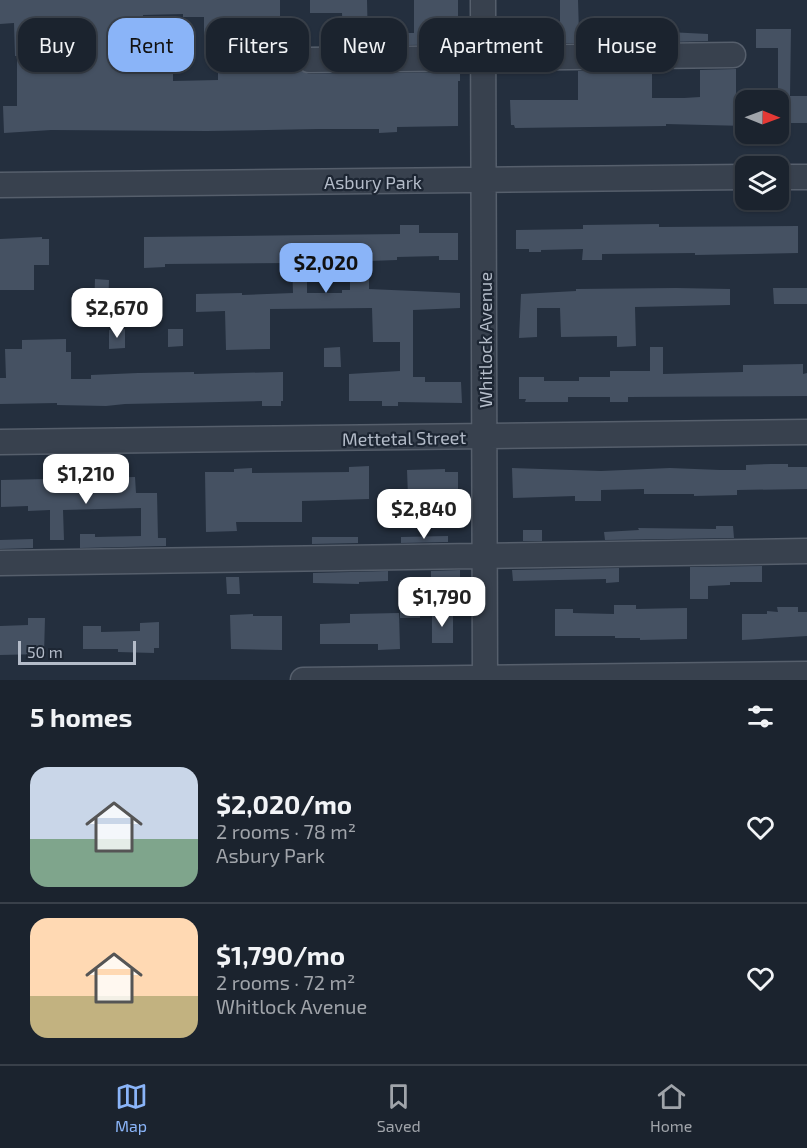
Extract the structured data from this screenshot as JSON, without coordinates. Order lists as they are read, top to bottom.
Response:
{
  "streets": {
    "street": ["Asbury Park", "Whitlock Avenue", "Mettetal Street"]
  },
  "crossings": [
    ["Asbury Park", "Whitlock Avenue"],
    ["Whitlock Avenue", "Mettetal Street"]
  ],
  "scale_bar": "50 m",
  "north": "right",
  "page": {
    "chip": [
      "Buy",
      "Rent",
      "Filters",
      "New",
      "Apartment",
      "House"
    ],
    "price": [
      "$2,020",
      "$2,670",
      "$1,210",
      "$2,840",
      "$1,790"
    ],
    "scale": "50 m",
    "heading": "5 homes",
    "list": [
      {
        "name": "$2,020/mo",
        "note": "2 rooms · 78 m² · Asbury Park"
      },
      {
        "name": "$1,790/mo",
        "note": "2 rooms · 72 m² · Whitlock Avenue"
      }
    ],
    "tabs": ["Map", "Saved", "Home"]
  }
}
